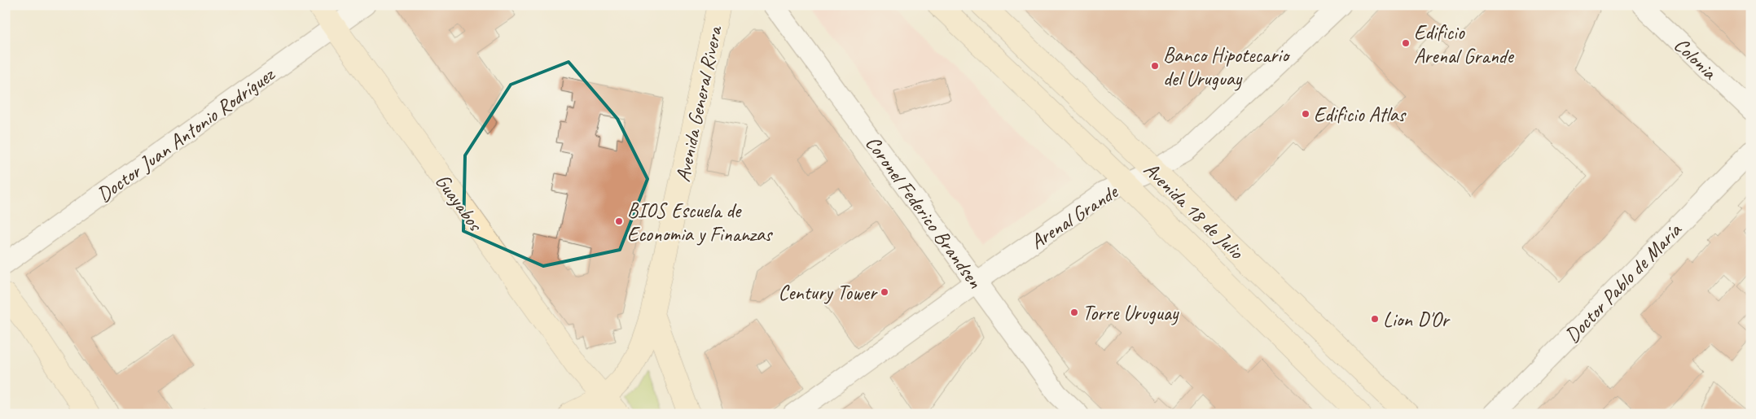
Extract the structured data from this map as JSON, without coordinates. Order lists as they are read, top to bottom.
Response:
{
  "streets": {
    "main road": ["Avenida General Rivera", "Guayabos", "Avenida 18 de Julio"],
    "street": [
      "Colonia",
      "Doctor Juan Antonio Rodríguez",
      "Coronel Federico Brandsen",
      "Arenal Grande",
      "Doctor Pablo de María"
    ]
  },
  "crossings": [
    ["Avenida General Rivera", "Guayabos"],
    ["Doctor Juan Antonio Rodríguez", "Guayabos"],
    ["Avenida 18 de Julio", "Arenal Grande"],
    ["Coronel Federico Brandsen", "Arenal Grande"]
  ],
  "places": [
    "Edificio Arenal Grande",
    "Banco Hipotecario del Uruguay",
    "Edificio Atlas",
    "BIOS Escuela de Economia y Finanzas",
    "Century Tower",
    "Torre Uruguay",
    "Lion D'Or"
  ]
}
